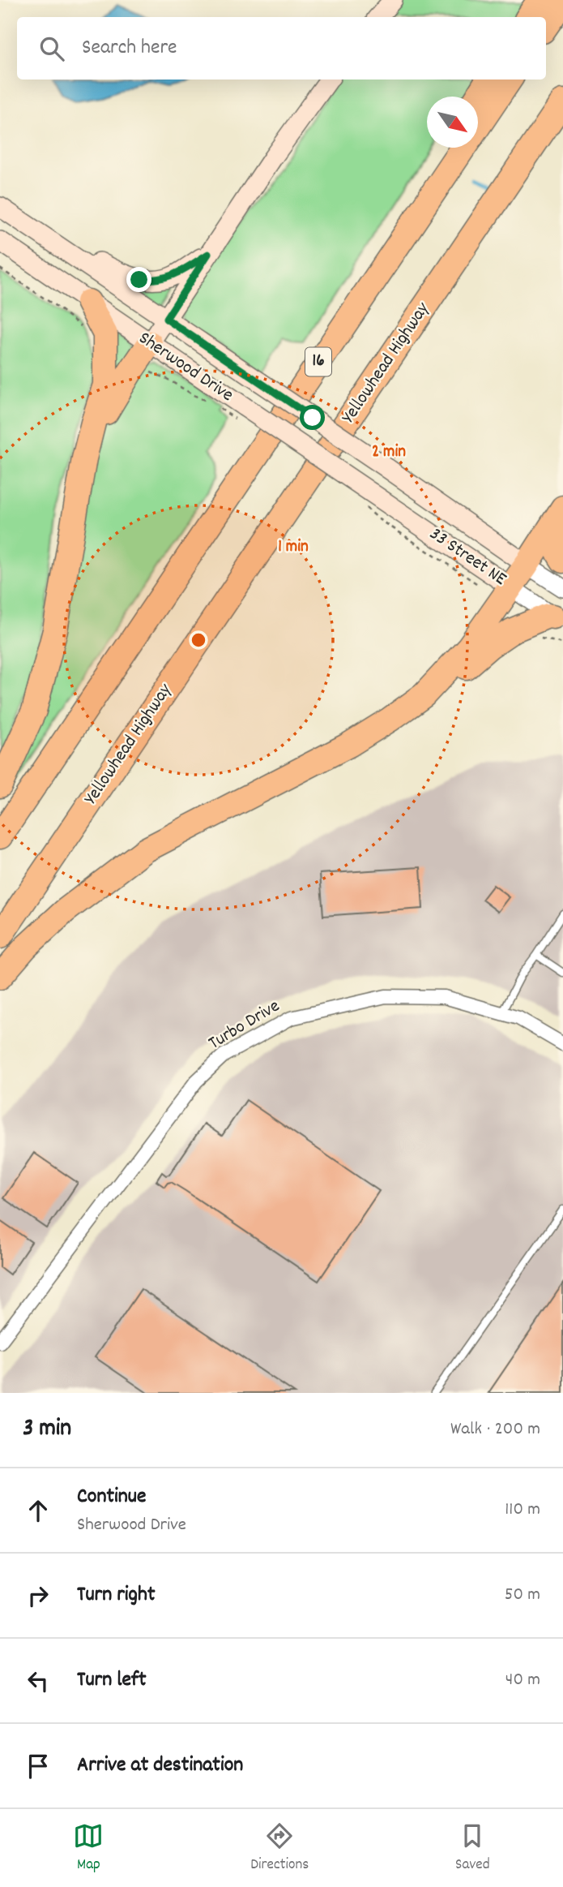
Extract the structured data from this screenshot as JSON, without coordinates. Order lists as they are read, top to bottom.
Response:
{
  "streets": {
    "highway": ["16", "Yellowhead Highway"],
    "main road": ["Sherwood Drive", "33 Street NE"],
    "street": ["Turbo Drive"]
  },
  "crossings": [
    ["Sherwood Drive", "33 Street NE"]
  ],
  "north": "bottom right",
  "page": {
    "search": "Search here",
    "heading": ["3 min", "Walk · 200 m"],
    "list": [
      ["Continue", "Sherwood Drive", "110 m"],
      ["Turn right", "50 m"],
      ["Turn left", "40 m"],
      "Arrive at destination"
    ],
    "nav": ["Map", "Directions", "Saved"]
  },
  "rings": ["2 min", "1 min"]
}
